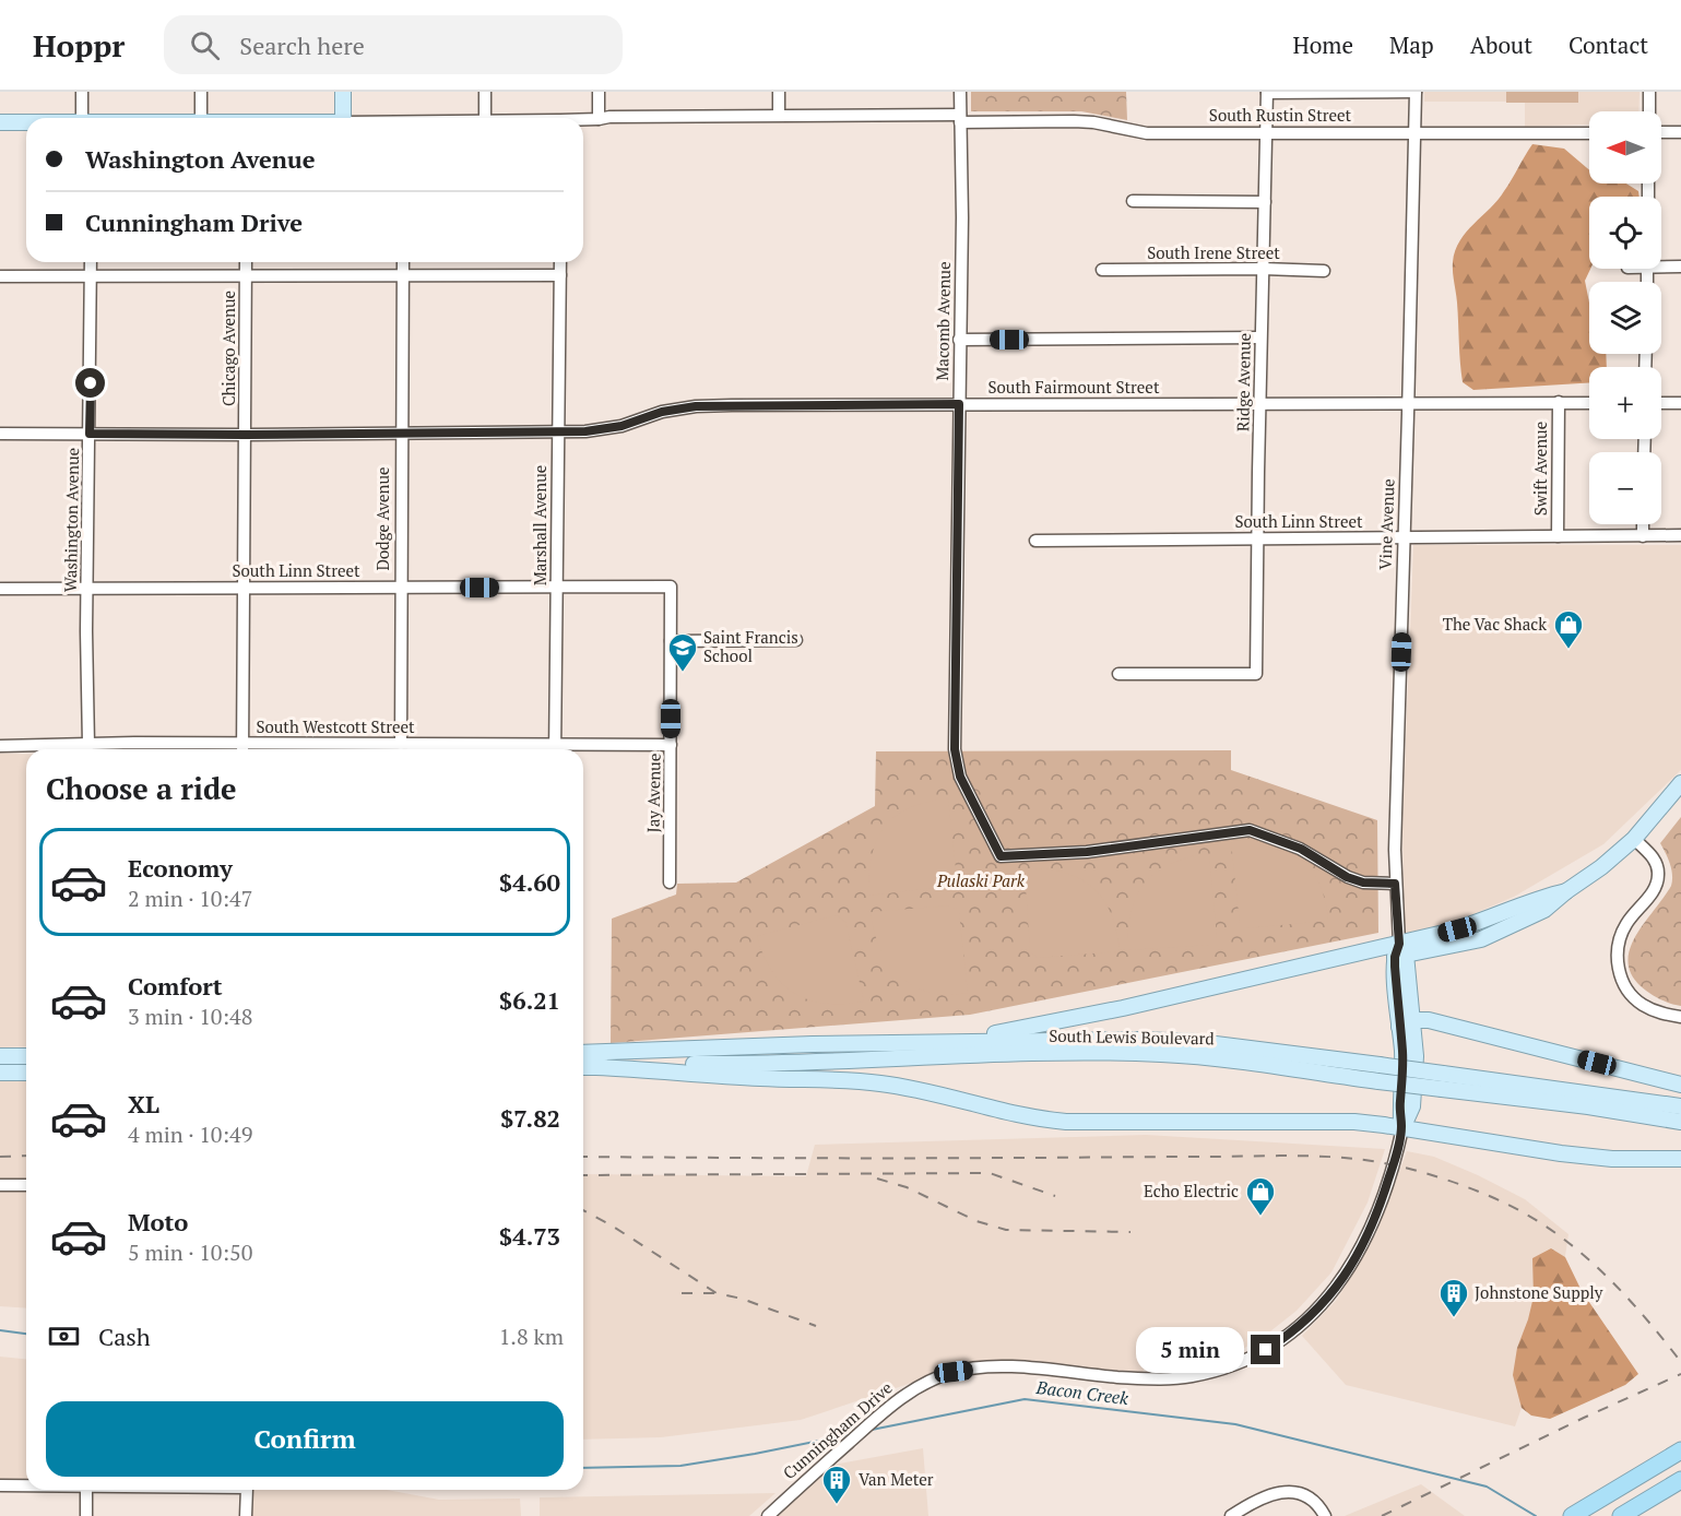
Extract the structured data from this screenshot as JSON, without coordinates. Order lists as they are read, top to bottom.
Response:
{
  "streets": {
    "main road": ["South Rustin Street", "South Lewis Boulevard", "Cunningham Drive"],
    "street": [
      "South Irene Street",
      "Macomb Avenue",
      "Chicago Avenue",
      "Ridge Avenue",
      "South Fairmount Street",
      "Swift Avenue",
      "Dodge Avenue",
      "Washington Avenue",
      "South Linn Street",
      "Vine Avenue",
      "Marshall Avenue",
      "South Westcott Street",
      "Jay Avenue"
    ]
  },
  "crossings": [
    ["South Rustin Street", "Macomb Avenue"],
    ["South Rustin Street", "Ridge Avenue"],
    ["South Rustin Street", "Vine Avenue"],
    ["South Irene Street", "Ridge Avenue"],
    ["Macomb Avenue", "South Fairmount Street"],
    ["Macomb Avenue", "Vine Avenue"],
    ["Chicago Avenue", "South Fairmount Street"],
    ["Chicago Avenue", "South Linn Street"],
    ["Chicago Avenue", "South Westcott Street"],
    ["Ridge Avenue", "South Fairmount Street"],
    ["Ridge Avenue", "South Linn Street"],
    ["South Fairmount Street", "Swift Avenue"],
    ["South Fairmount Street", "Dodge Avenue"],
    ["South Fairmount Street", "Washington Avenue"],
    ["South Fairmount Street", "Vine Avenue"],
    ["South Fairmount Street", "Marshall Avenue"],
    ["Swift Avenue", "South Linn Street"],
    ["Dodge Avenue", "South Linn Street"],
    ["Dodge Avenue", "South Westcott Street"],
    ["Washington Avenue", "South Linn Street"],
    ["Washington Avenue", "South Westcott Street"],
    ["South Linn Street", "Vine Avenue"],
    ["South Linn Street", "Marshall Avenue"],
    ["South Linn Street", "Jay Avenue"],
    ["Vine Avenue", "Cunningham Drive"],
    ["Marshall Avenue", "South Westcott Street"],
    ["South Westcott Street", "Jay Avenue"]
  ],
  "water": ["Bacon Creek"],
  "parks": ["Pulaski Park"],
  "places": {
    "shop": ["The Vac Shack", "Echo Electric"],
    "school or university": ["Saint Francis School"],
    "building": ["Johnstone Supply", "Van Meter"]
  },
  "north": "left",
  "page": {
    "header": "Hoppr",
    "search": "Search here",
    "nav": [
      "Home",
      "Map",
      "About",
      "Contact"
    ],
    "map_buttons": ["+", "−"],
    "banner": ["Washington Avenue", "Cunningham Drive"],
    "heading": "Choose a ride",
    "list": [
      {
        "name": "Economy",
        "note": "2 min · 10:47",
        "value": "$4.60"
      },
      {
        "name": "Comfort",
        "note": "3 min · 10:48",
        "value": "$6.21"
      },
      {
        "name": "XL",
        "note": "4 min · 10:49",
        "value": "$7.82"
      },
      {
        "name": "Moto",
        "note": "5 min · 10:50",
        "value": "$4.73"
      }
    ],
    "pay": ["Cash", "1.8 km"],
    "bubble": "5 min",
    "buttons": "Confirm"
  }
}
